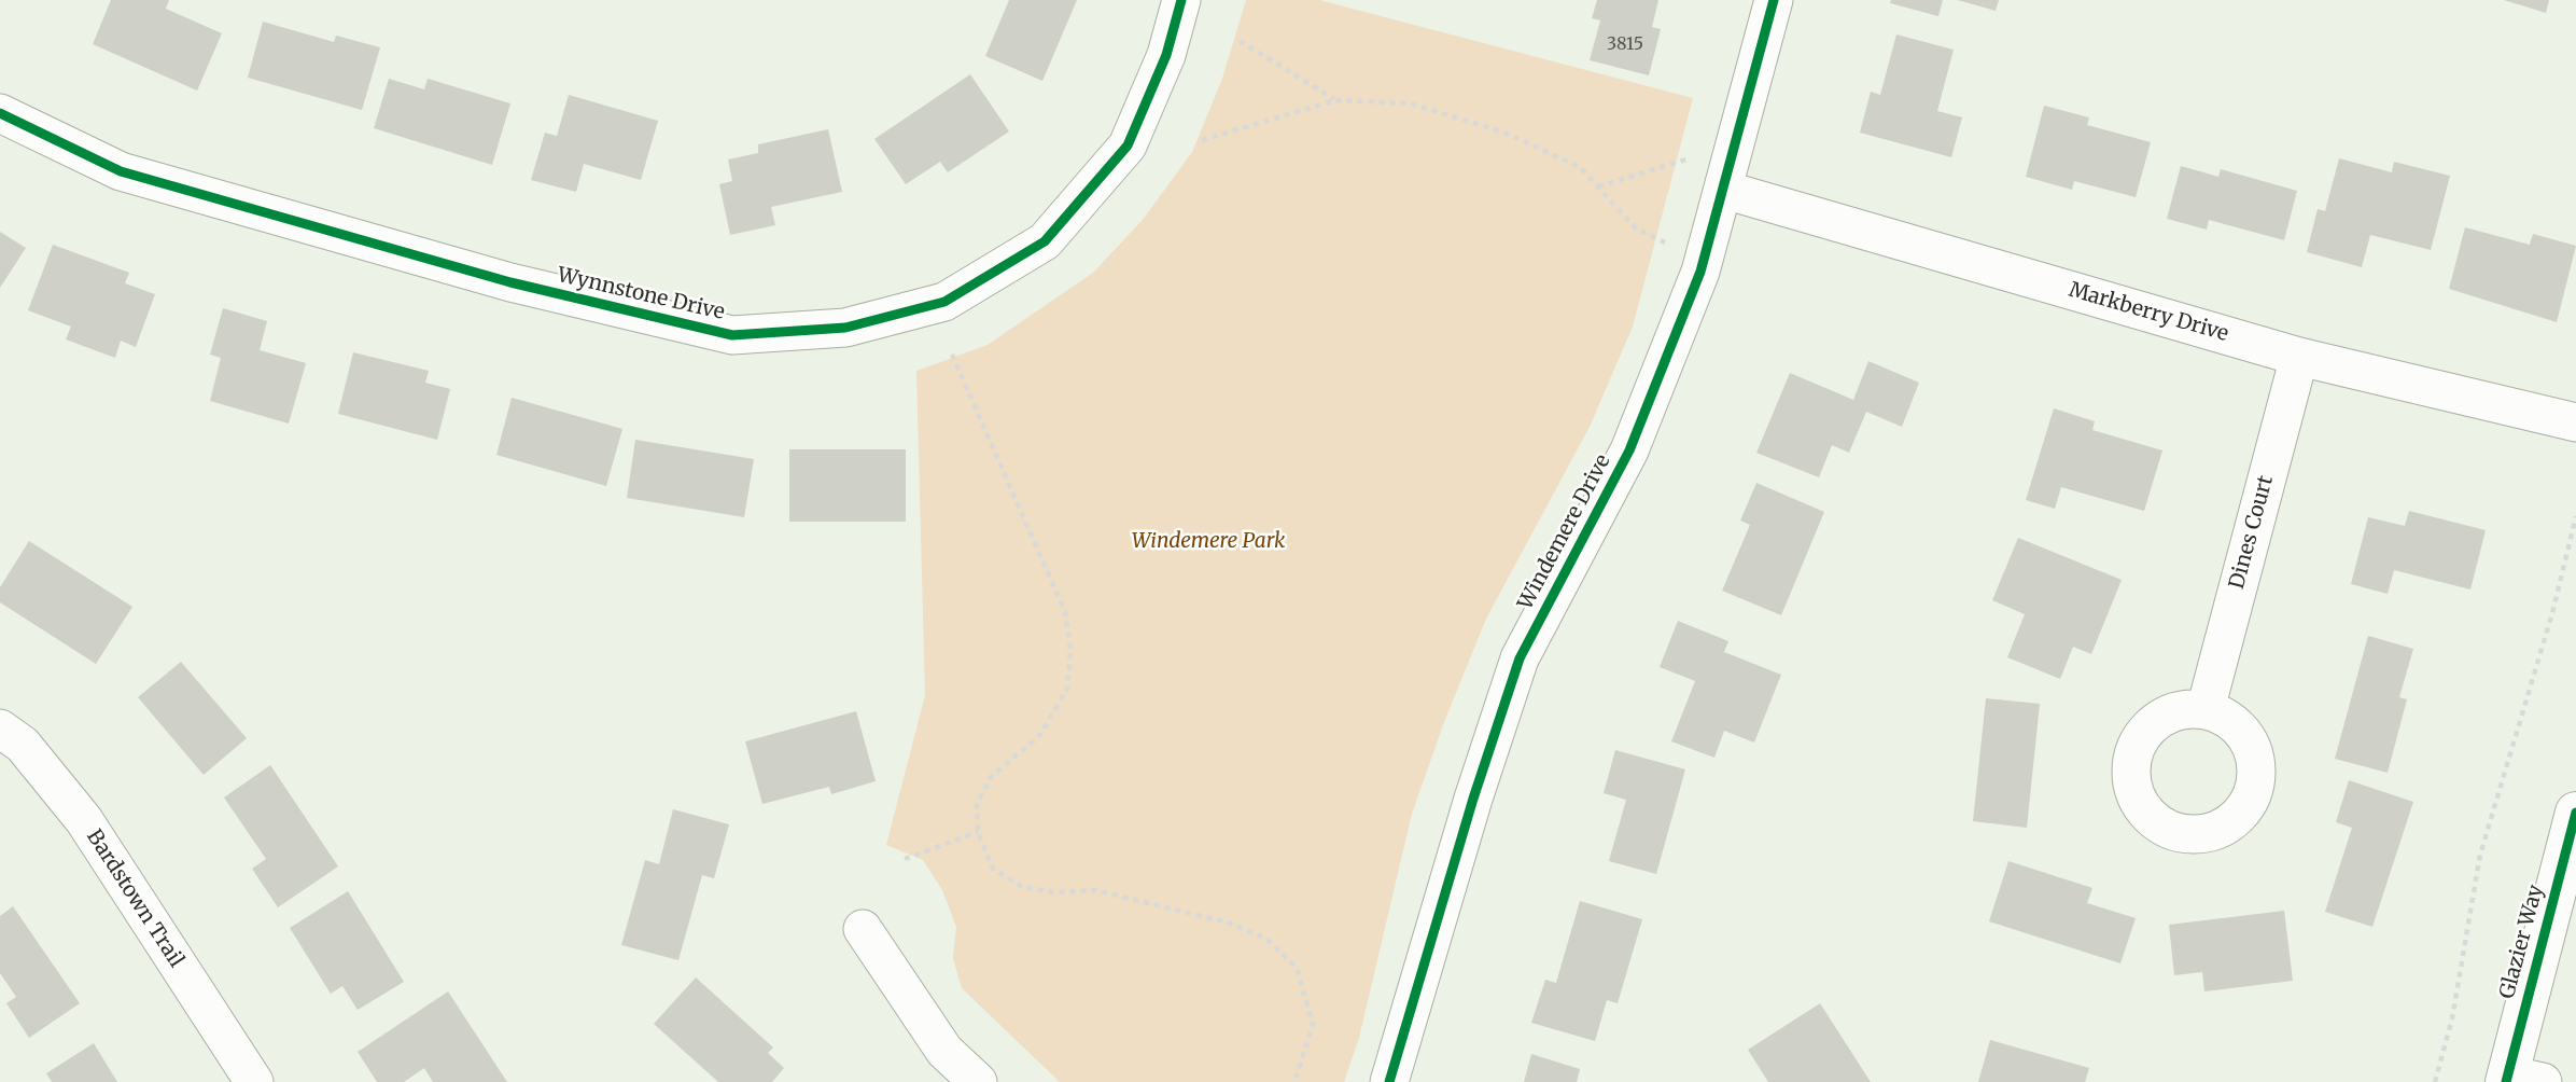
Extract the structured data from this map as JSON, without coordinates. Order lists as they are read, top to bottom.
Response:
{
  "streets": {
    "street": [
      "Wynnstone Drive",
      "Markberry Drive",
      "Windemere Drive",
      "Dines Court",
      "Bardstown Trail",
      "Glazier Way"
    ]
  },
  "crossings": [
    ["Markberry Drive", "Windemere Drive"],
    ["Markberry Drive", "Dines Court"]
  ],
  "parks": ["Windemere Park"],
  "house_numbers": ["3815"]
}
